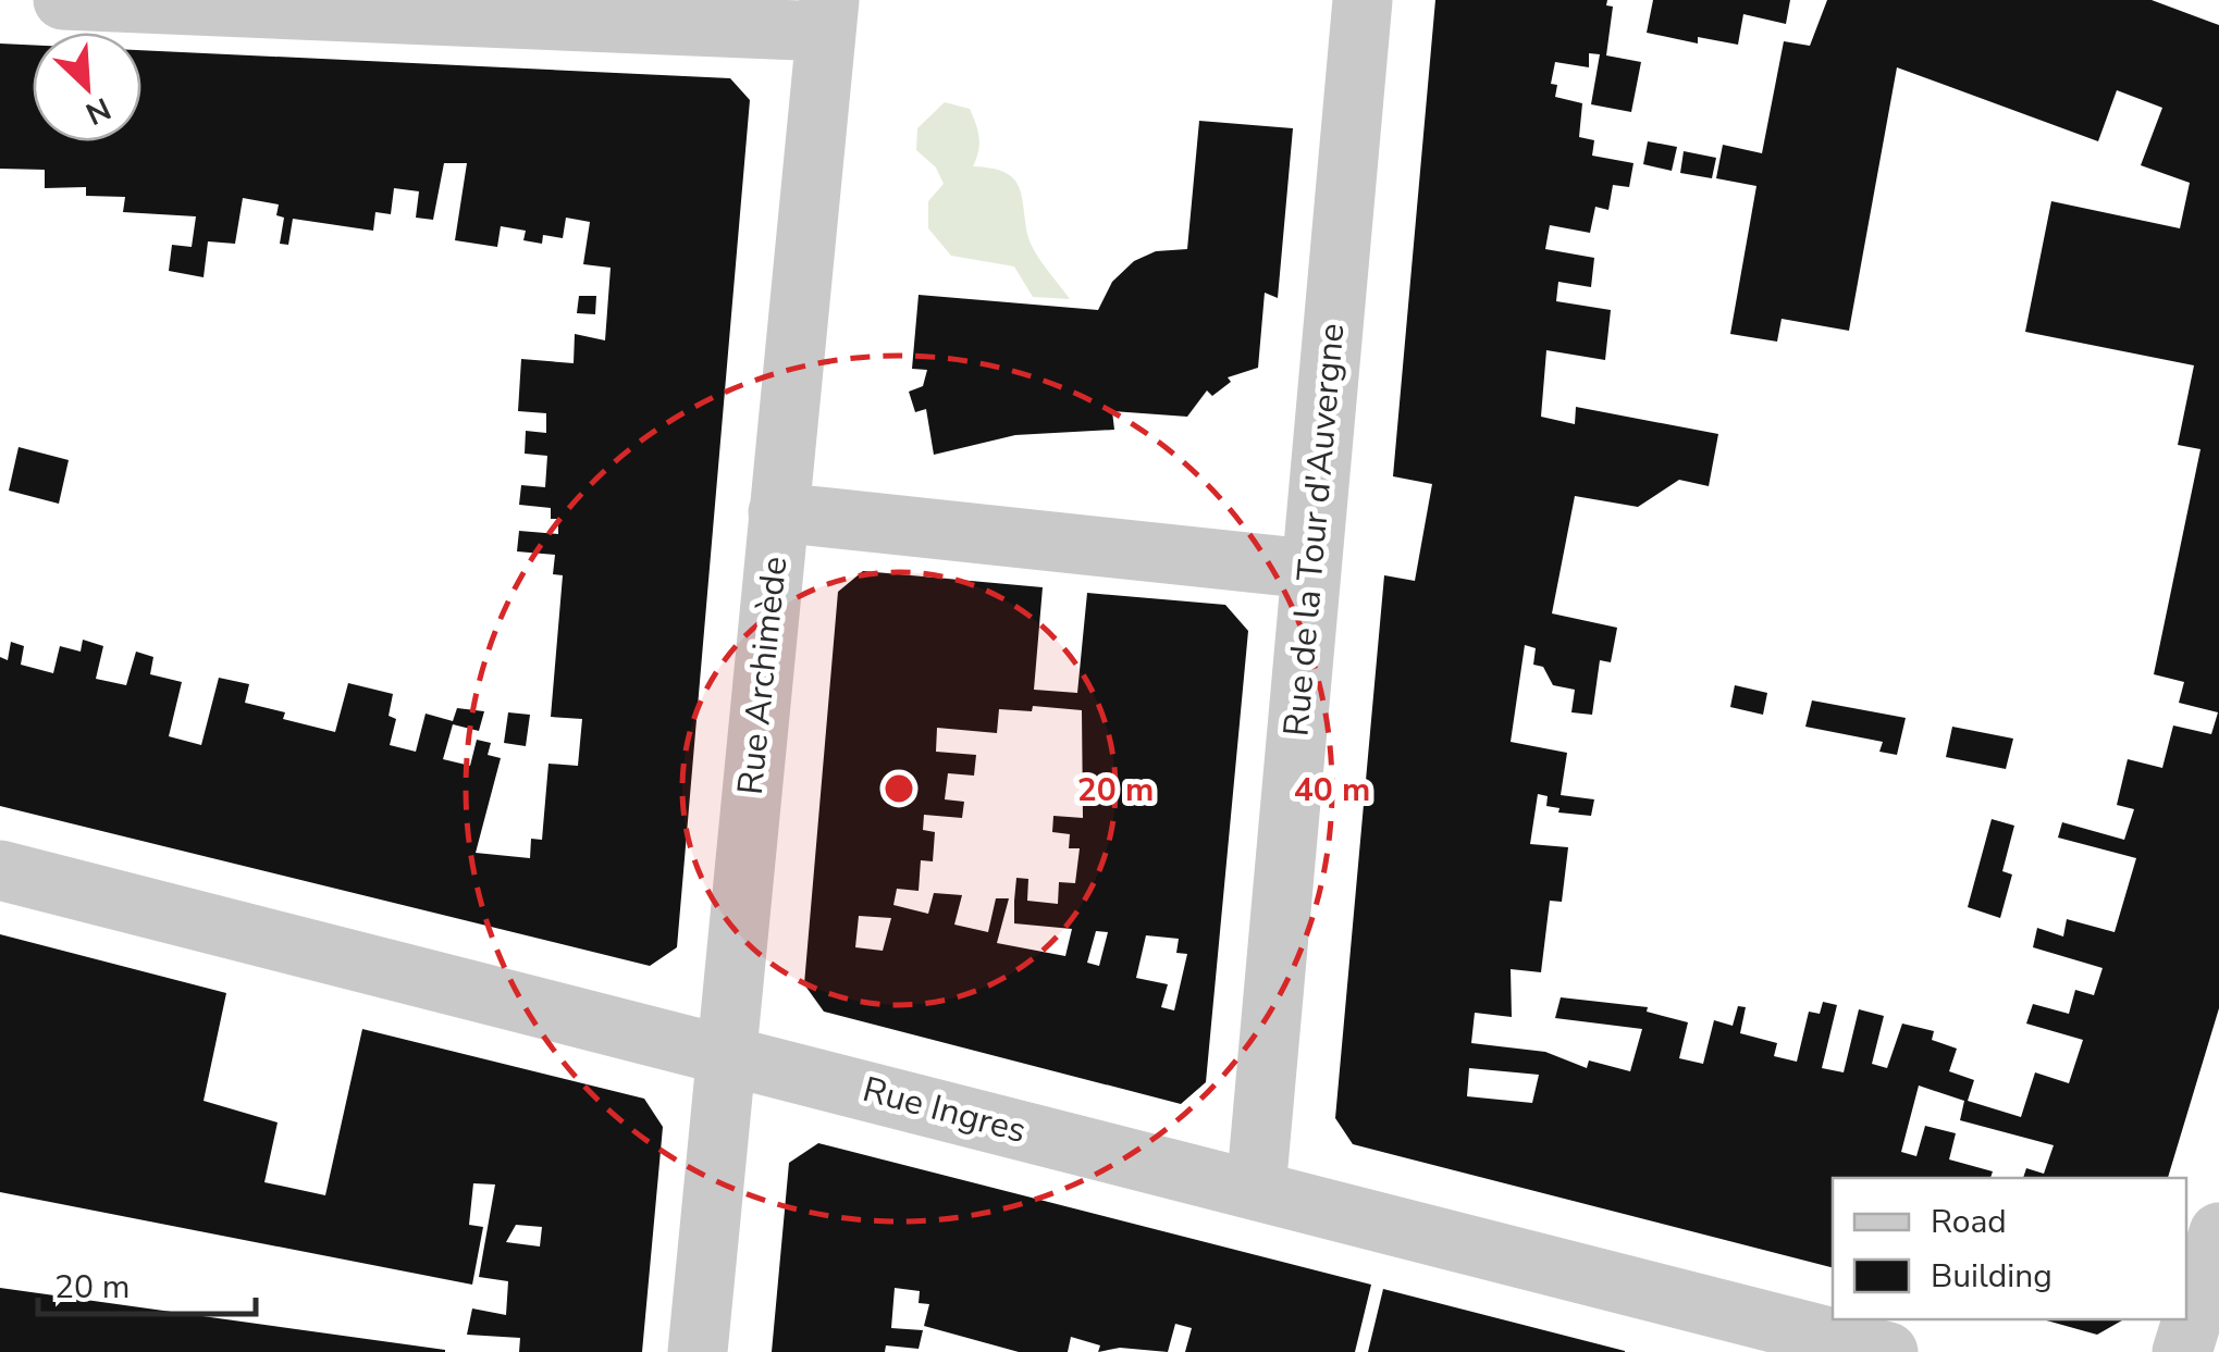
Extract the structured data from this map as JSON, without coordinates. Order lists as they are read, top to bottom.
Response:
{
  "streets": {
    "street": ["Rue de la Tour d'Auvergne", "Rue Archimède", "Rue Ingres"]
  },
  "crossings": [
    ["Rue de la Tour d'Auvergne", "Rue Ingres"],
    ["Rue Archimède", "Rue Ingres"]
  ],
  "legend": ["Road", "Building"],
  "scale_bar": "20 m",
  "north": "bottom right",
  "rings": ["20 m", "40 m"]
}
